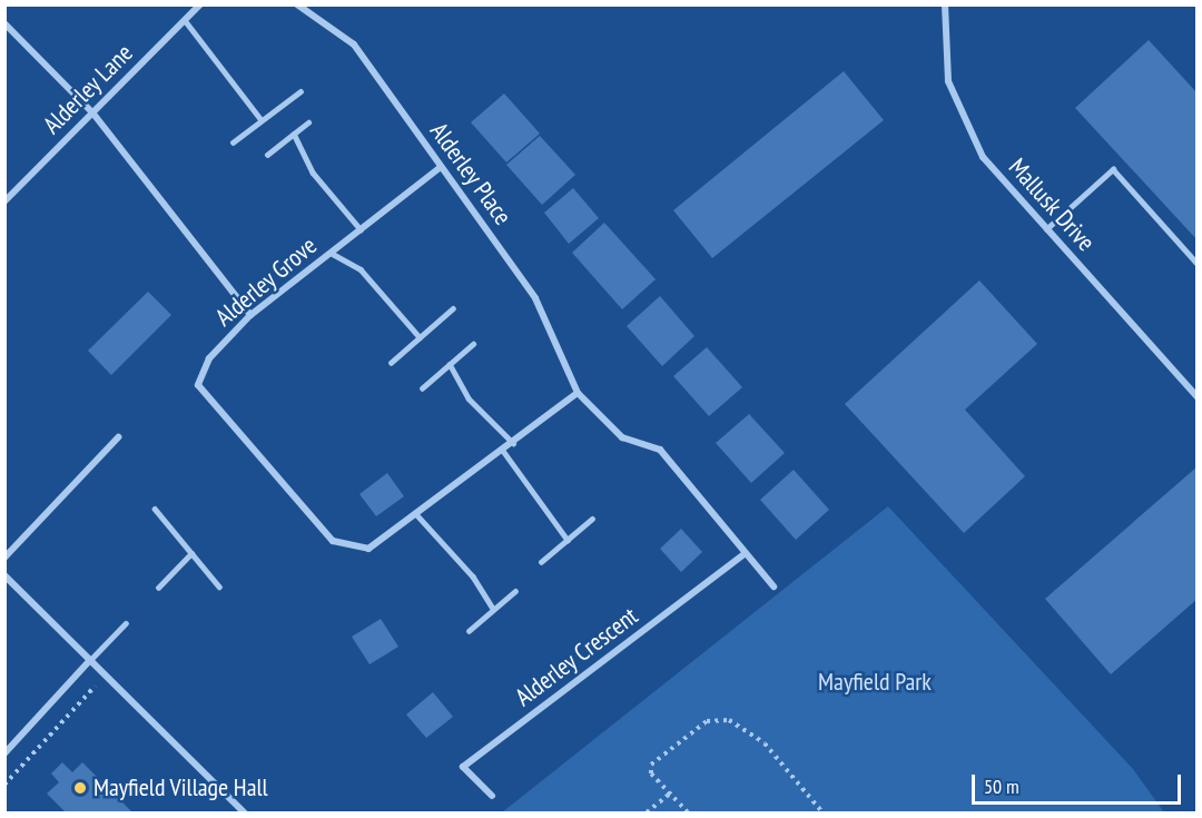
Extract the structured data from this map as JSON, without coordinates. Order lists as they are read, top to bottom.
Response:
{
  "streets": {
    "street": [
      "Alderley Lane",
      "Alderley Place",
      "Mallusk Drive",
      "Alderley Grove",
      "Alderley Crescent"
    ]
  },
  "crossings": [
    ["Alderley Place", "Alderley Grove"]
  ],
  "parks": ["Mayfield Park"],
  "places": ["Mayfield Village Hall"],
  "scale_bar": "50 m"
}
